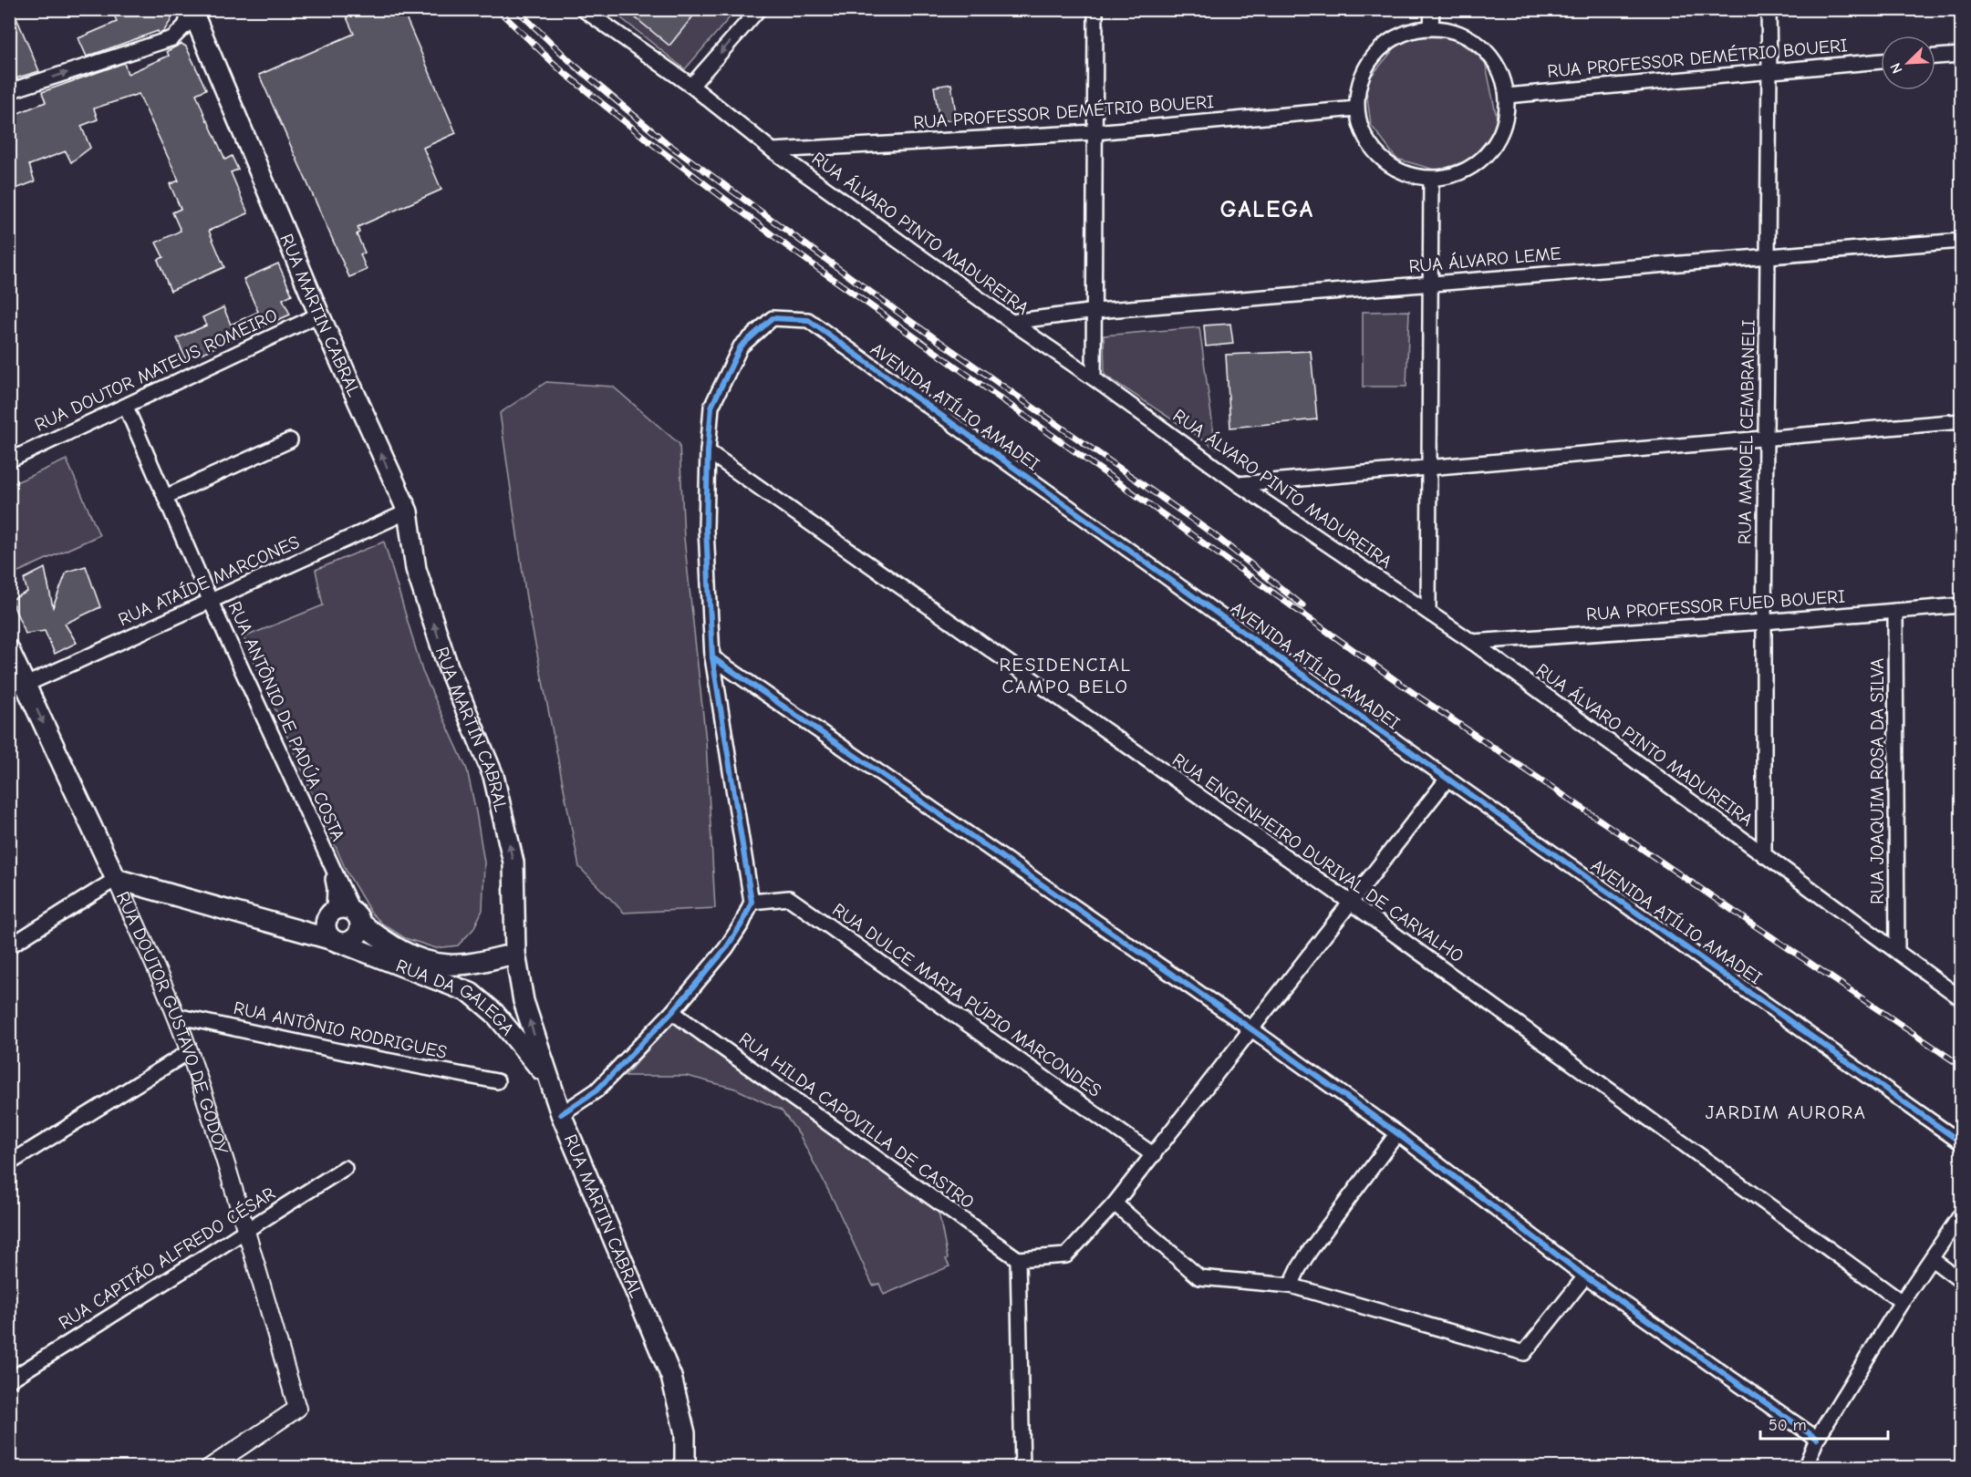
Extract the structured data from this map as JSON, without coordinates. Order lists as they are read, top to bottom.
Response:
{
  "streets": {
    "main road": ["RUA MARTIN CABRAL", "RUA DA GALEGA", "RUA DOUTOR GUSTAVO DE GODOY"],
    "street": [
      "RUA PROFESSOR DEMÉTRIO BOUERI",
      "RUA ÁLVARO PINTO MADUREIRA",
      "RUA ÁLVARO LEME",
      "RUA DOUTOR MATEUS ROMEIRO",
      "AVENIDA ATÍLIO AMADEI",
      "RUA MANOEL CEMBRANELI",
      "RUA ATAÍDE MARCONES",
      "RUA PROFESSOR FUED BOUERI",
      "RUA ANTÔNIO DE PADÚA COSTA",
      "RUA JOAQUIM ROSA DA SILVA",
      "RUA ENGENHEIRO DURIVAL DE CARVALHO",
      "RUA DULCE MARIA PÚPIO MARCONDES",
      "RUA ANTÔNIO RODRIGUES",
      "RUA HILDA CAPOVILLA DE CASTRO",
      "RUA CAPITÃO ALFREDO CÉSAR"
    ]
  },
  "crossings": [
    ["RUA PROFESSOR DEMÉTRIO BOUERI", "RUA ÁLVARO PINTO MADUREIRA"],
    ["RUA PROFESSOR DEMÉTRIO BOUERI", "RUA MANOEL CEMBRANELI"],
    ["RUA ÁLVARO PINTO MADUREIRA", "RUA ÁLVARO LEME"],
    ["RUA ÁLVARO PINTO MADUREIRA", "RUA MANOEL CEMBRANELI"],
    ["RUA ÁLVARO PINTO MADUREIRA", "RUA PROFESSOR FUED BOUERI"],
    ["RUA ÁLVARO PINTO MADUREIRA", "RUA JOAQUIM ROSA DA SILVA"],
    ["RUA ÁLVARO LEME", "RUA MANOEL CEMBRANELI"],
    ["RUA MARTIN CABRAL", "RUA DOUTOR MATEUS ROMEIRO"],
    ["RUA MARTIN CABRAL", "RUA ATAÍDE MARCONES"],
    ["RUA MARTIN CABRAL", "RUA DA GALEGA"],
    ["RUA DOUTOR MATEUS ROMEIRO", "RUA ANTÔNIO DE PADÚA COSTA"],
    ["AVENIDA ATÍLIO AMADEI", "RUA ENGENHEIRO DURIVAL DE CARVALHO"],
    ["AVENIDA ATÍLIO AMADEI", "RUA DULCE MARIA PÚPIO MARCONDES"],
    ["RUA MANOEL CEMBRANELI", "RUA PROFESSOR FUED BOUERI"],
    ["RUA ATAÍDE MARCONES", "RUA ANTÔNIO DE PADÚA COSTA"],
    ["RUA ATAÍDE MARCONES", "RUA DOUTOR GUSTAVO DE GODOY"],
    ["RUA PROFESSOR FUED BOUERI", "RUA JOAQUIM ROSA DA SILVA"],
    ["RUA ANTÔNIO DE PADÚA COSTA", "RUA DA GALEGA"],
    ["RUA DA GALEGA", "RUA DOUTOR GUSTAVO DE GODOY"],
    ["RUA DOUTOR GUSTAVO DE GODOY", "RUA ANTÔNIO RODRIGUES"],
    ["RUA DOUTOR GUSTAVO DE GODOY", "RUA CAPITÃO ALFREDO CÉSAR"]
  ],
  "one_way": ["RUA MARTIN CABRAL"],
  "districts": ["GALEGA", "RESIDENCIAL CAMPO BELO", "JARDIM AURORA"],
  "scale_bar": "50 m",
  "north": "bottom left"
}
